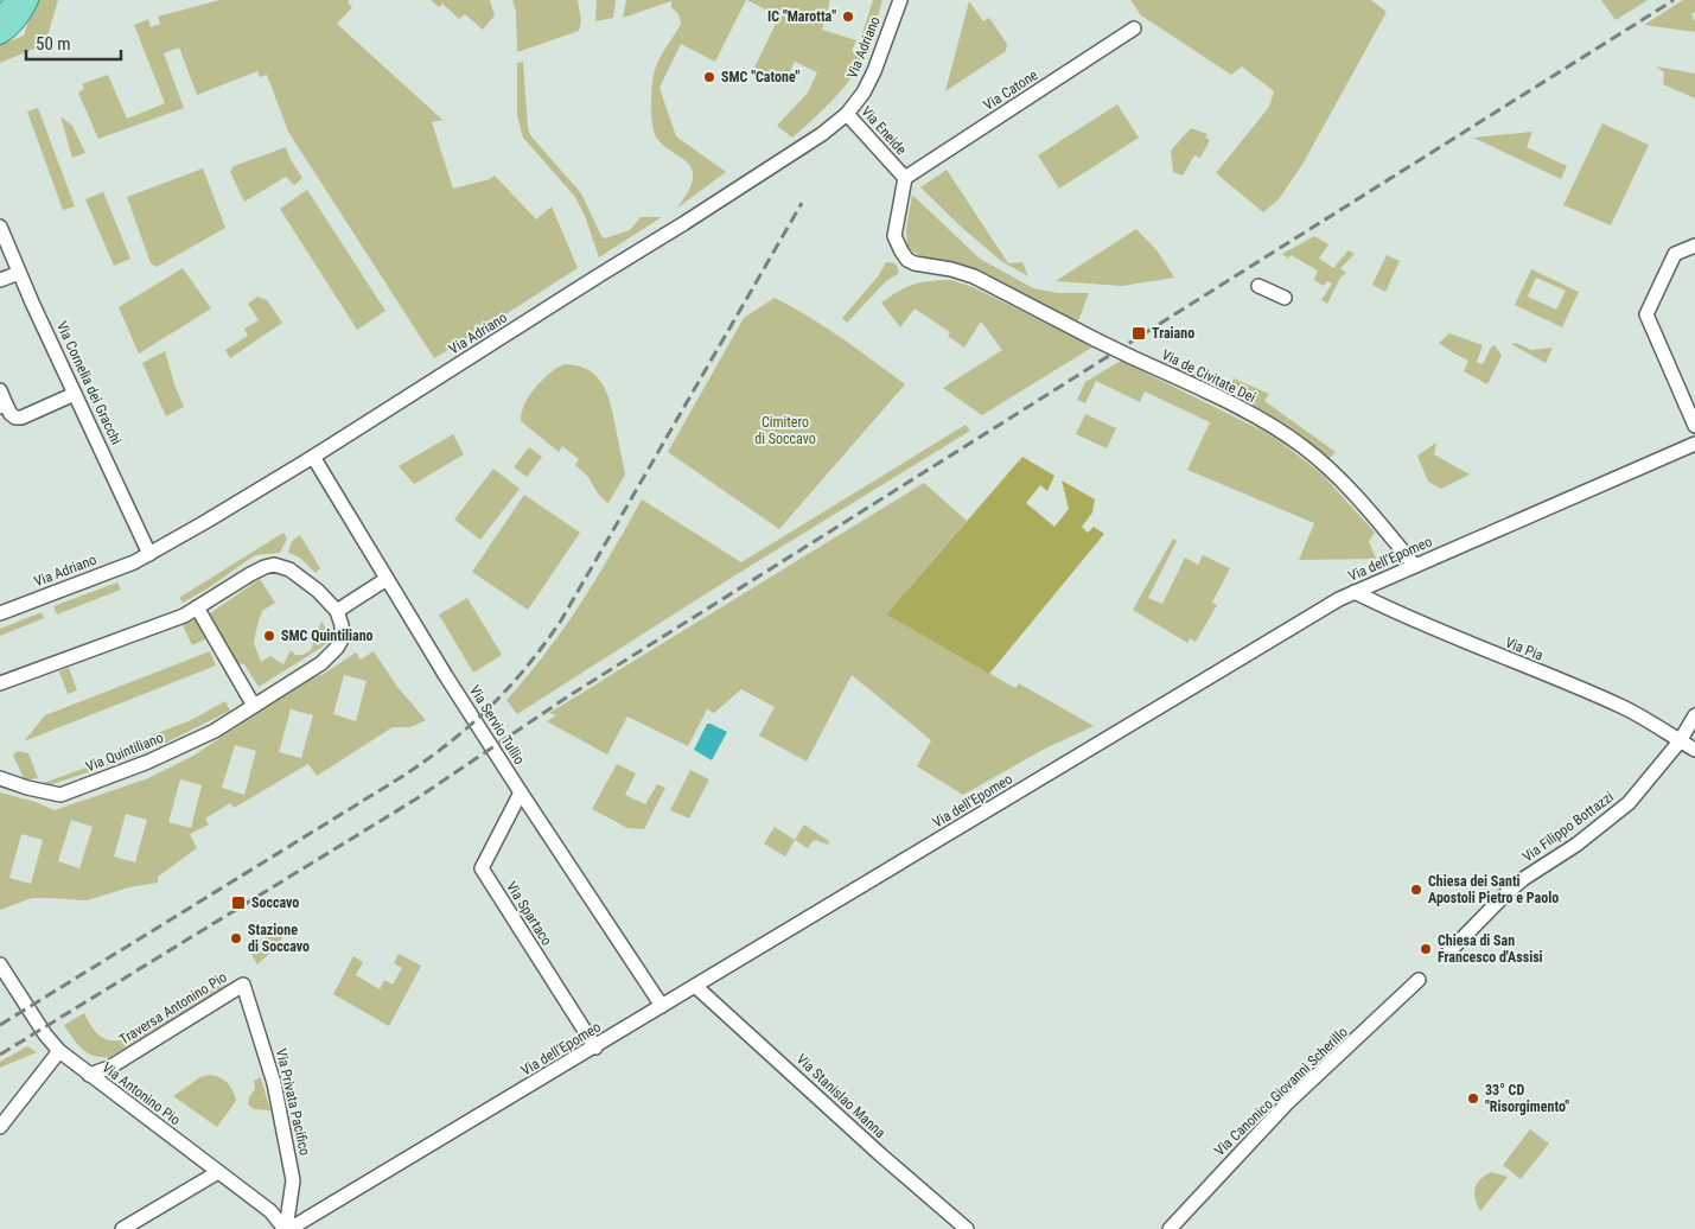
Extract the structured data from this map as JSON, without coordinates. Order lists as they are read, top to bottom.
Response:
{
  "streets": {
    "street": [
      "Via Adriano",
      "Via Catone",
      "Via Eneide",
      "Via de Civitate Dei",
      "Via Cornelia dei Gracchi",
      "Via dell'Epomeo",
      "Via Pia",
      "Via Servio Tullio",
      "Via Quintiliano",
      "Via Filippo Bottazzi",
      "Via Spartaco",
      "Traversa Antonino Pio",
      "Via Canonico Giovanni Scherillo",
      "Via Antonino Pio",
      "Via Stanislao Manna",
      "Via Privata Pacifico"
    ]
  },
  "crossings": [
    ["Via Adriano", "Via Eneide"],
    ["Via Adriano", "Via Cornelia dei Gracchi"],
    ["Via Adriano", "Via Servio Tullio"],
    ["Via Catone", "Via Eneide"],
    ["Via Eneide", "Via de Civitate Dei"],
    ["Via de Civitate Dei", "Via dell'Epomeo"],
    ["Via dell'Epomeo", "Via Pia"],
    ["Via dell'Epomeo", "Via Servio Tullio"],
    ["Via dell'Epomeo", "Via Spartaco"],
    ["Via dell'Epomeo", "Via Antonino Pio"],
    ["Via dell'Epomeo", "Via Stanislao Manna"],
    ["Via dell'Epomeo", "Via Privata Pacifico"],
    ["Via Pia", "Via Filippo Bottazzi"],
    ["Via Servio Tullio", "Via Spartaco"],
    ["Traversa Antonino Pio", "Via Antonino Pio"],
    ["Traversa Antonino Pio", "Via Privata Pacifico"],
    ["Via Antonino Pio", "Via Privata Pacifico"]
  ],
  "parks": ["Cimitero di Soccavo"],
  "places": {
    "other": [
      "IC \"Marotta\"",
      "SMC \"Catone\"",
      "SMC Quintiliano",
      "Chiesa dei Santi Apostoli Pietro e Paolo",
      "Stazione di Soccavo",
      "Chiesa di San Francesco d'Assisi",
      "33° CD \"Risorgimento\""
    ],
    "transit": ["Traiano", "Soccavo"]
  },
  "scale_bar": "50 m"
}
